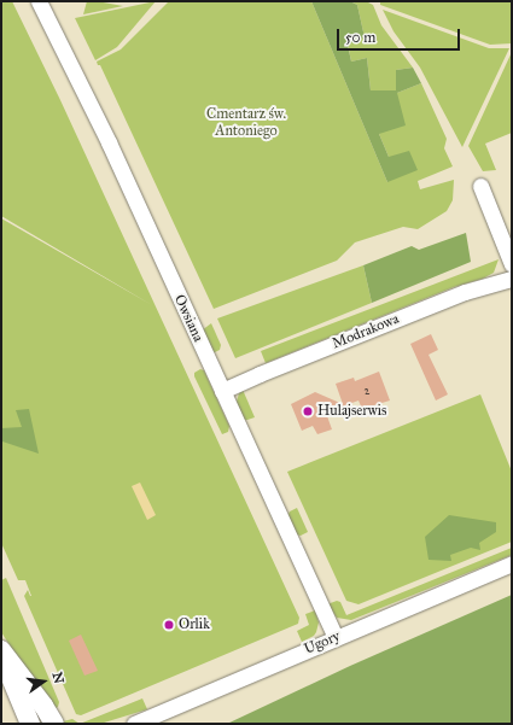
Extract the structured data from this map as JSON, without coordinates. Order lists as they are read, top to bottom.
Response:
{
  "streets": {
    "street": ["Owsiana", "Modrakowa", "Ugory"]
  },
  "crossings": [
    ["Owsiana", "Modrakowa"],
    ["Owsiana", "Ugory"]
  ],
  "parks": ["Cmentarz św. Antoniego"],
  "places": ["Hulajserwis", "Orlik"],
  "house_numbers": ["2"],
  "scale_bar": "50 m",
  "north": "right"
}
